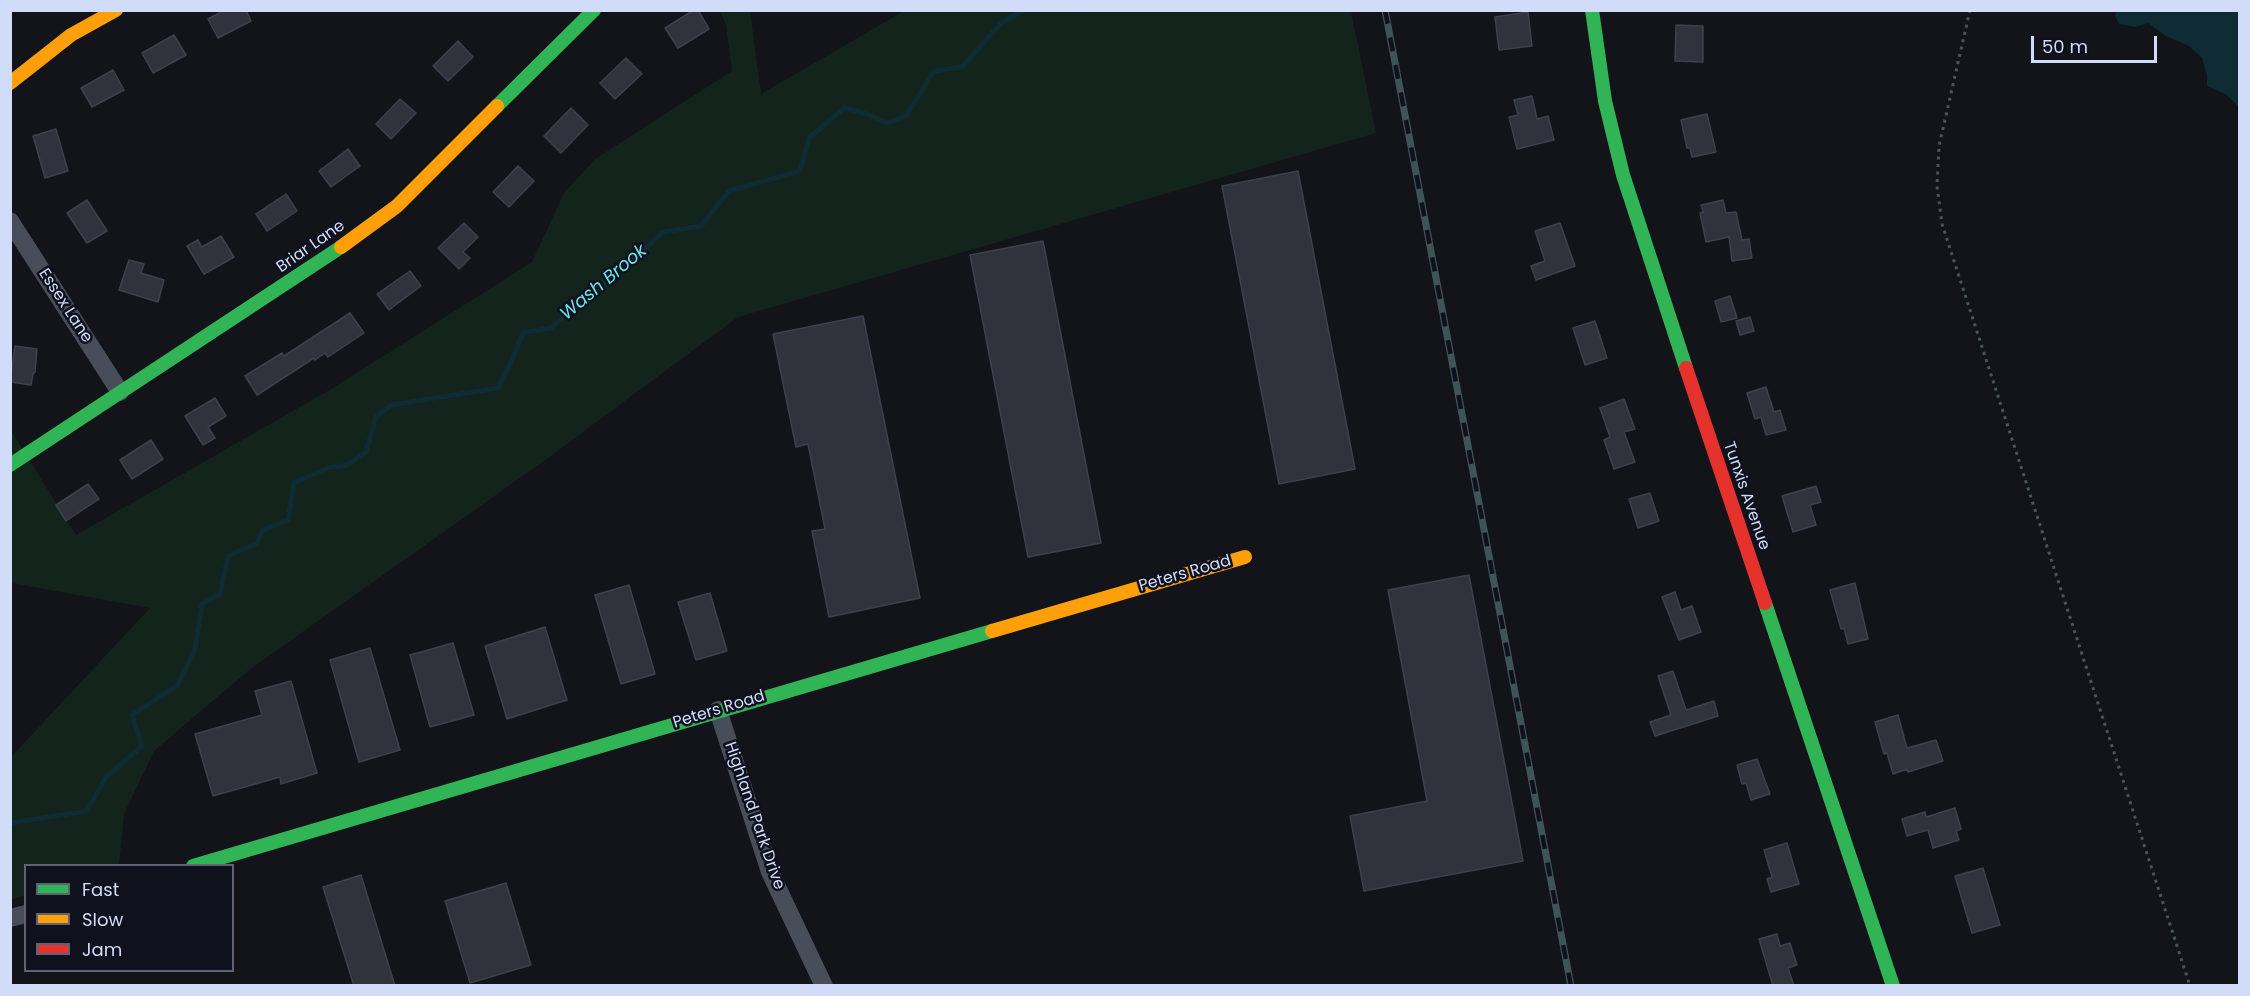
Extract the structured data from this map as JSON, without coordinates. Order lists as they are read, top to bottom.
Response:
{
  "streets": {
    "street": [
      "Briar Lane",
      "Essex Lane",
      "Tunxis Avenue",
      "Peters Road",
      "Highland Park Drive"
    ]
  },
  "crossings": [
    ["Briar Lane", "Essex Lane"],
    ["Peters Road", "Highland Park Drive"]
  ],
  "water": ["Wash Brook"],
  "legend": ["Fast", "Slow", "Jam"],
  "scale_bar": "50 m"
}
